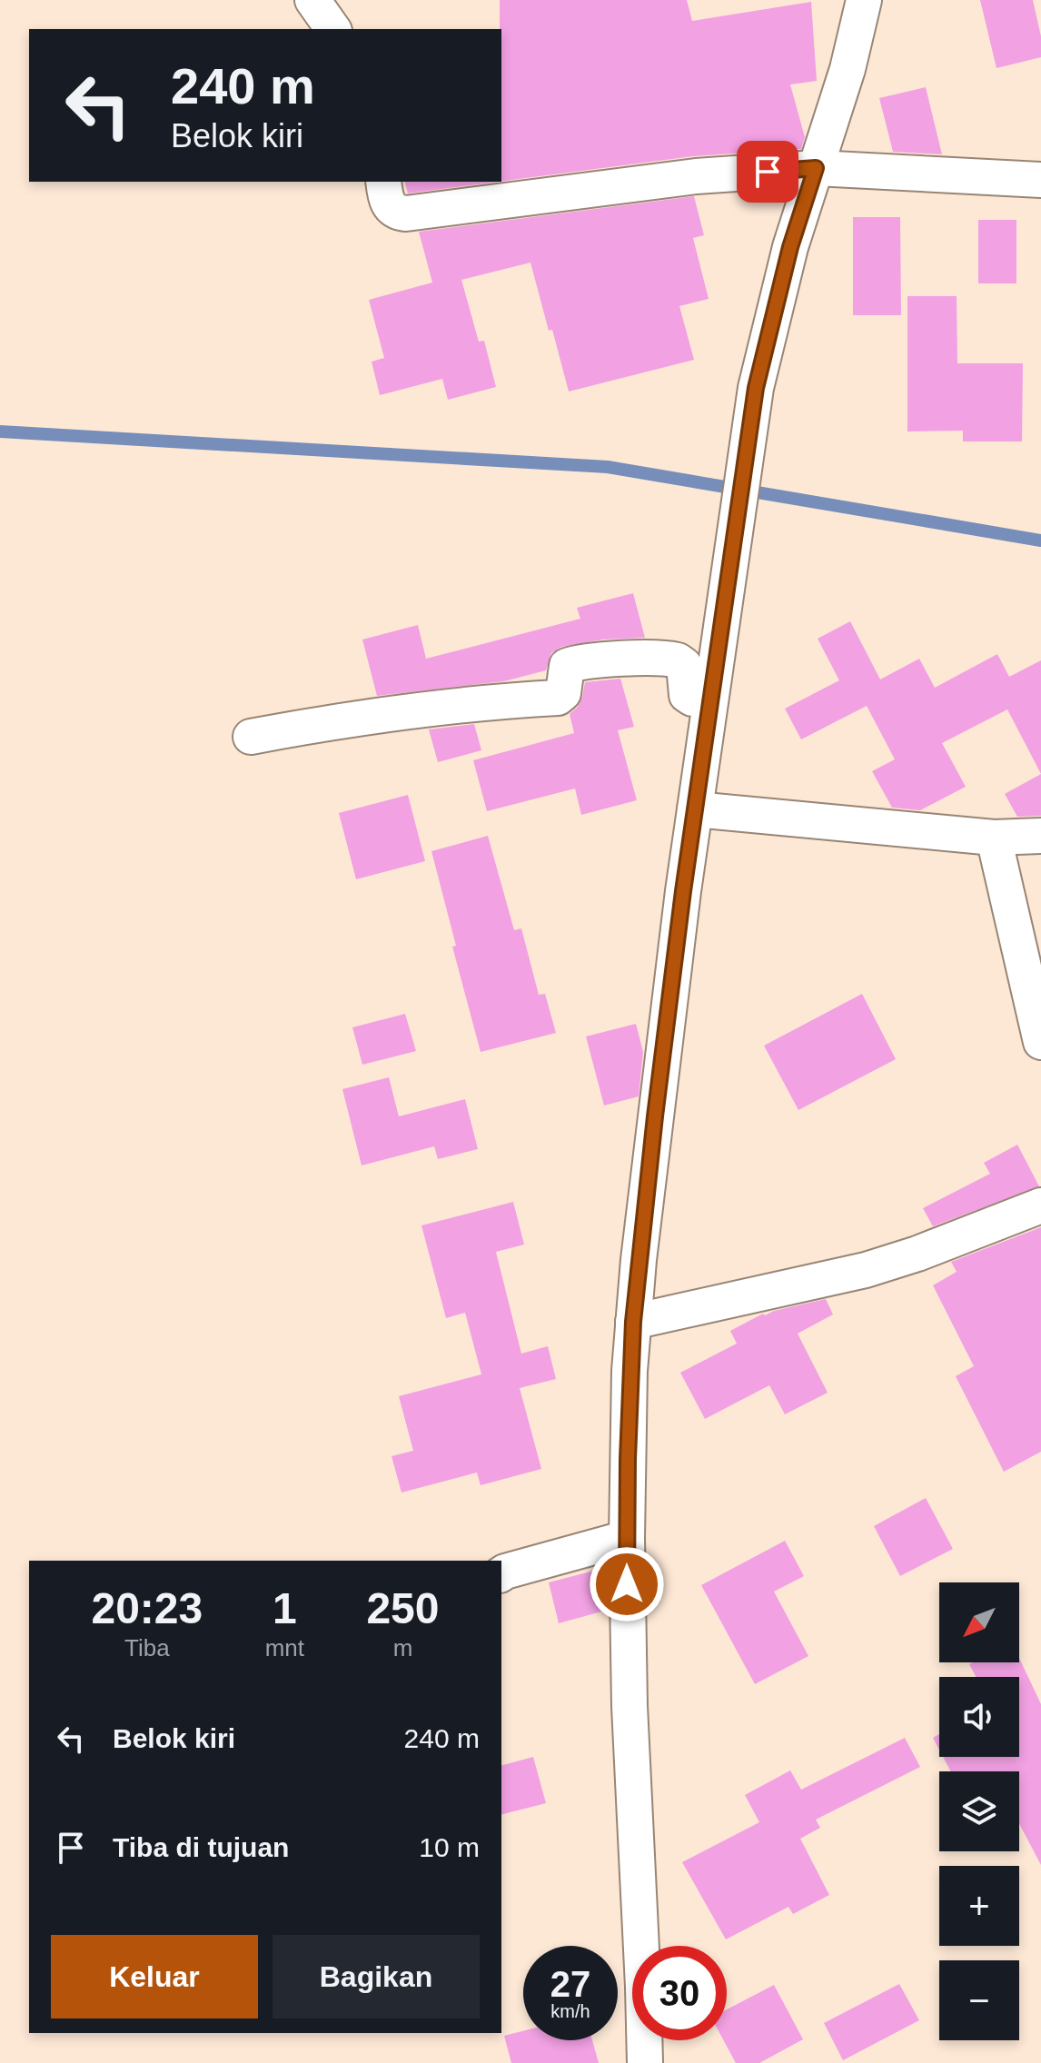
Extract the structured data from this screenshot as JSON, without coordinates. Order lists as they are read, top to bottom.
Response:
{
  "north": "bottom left",
  "page": {
    "turn": ["240 m", "Belok kiri"],
    "eta": [
      "20:23",
      "Tiba",
      "1",
      "mnt",
      "250",
      "m"
    ],
    "map_buttons": ["+", "−"],
    "list": [
      {
        "name": "Belok kiri",
        "value": "240 m"
      },
      {
        "name": "Tiba di tujuan",
        "value": "10 m"
      }
    ],
    "buttons": ["Keluar", "Bagikan"],
    "speed": "27 km/h",
    "limit": "30"
  }
}
